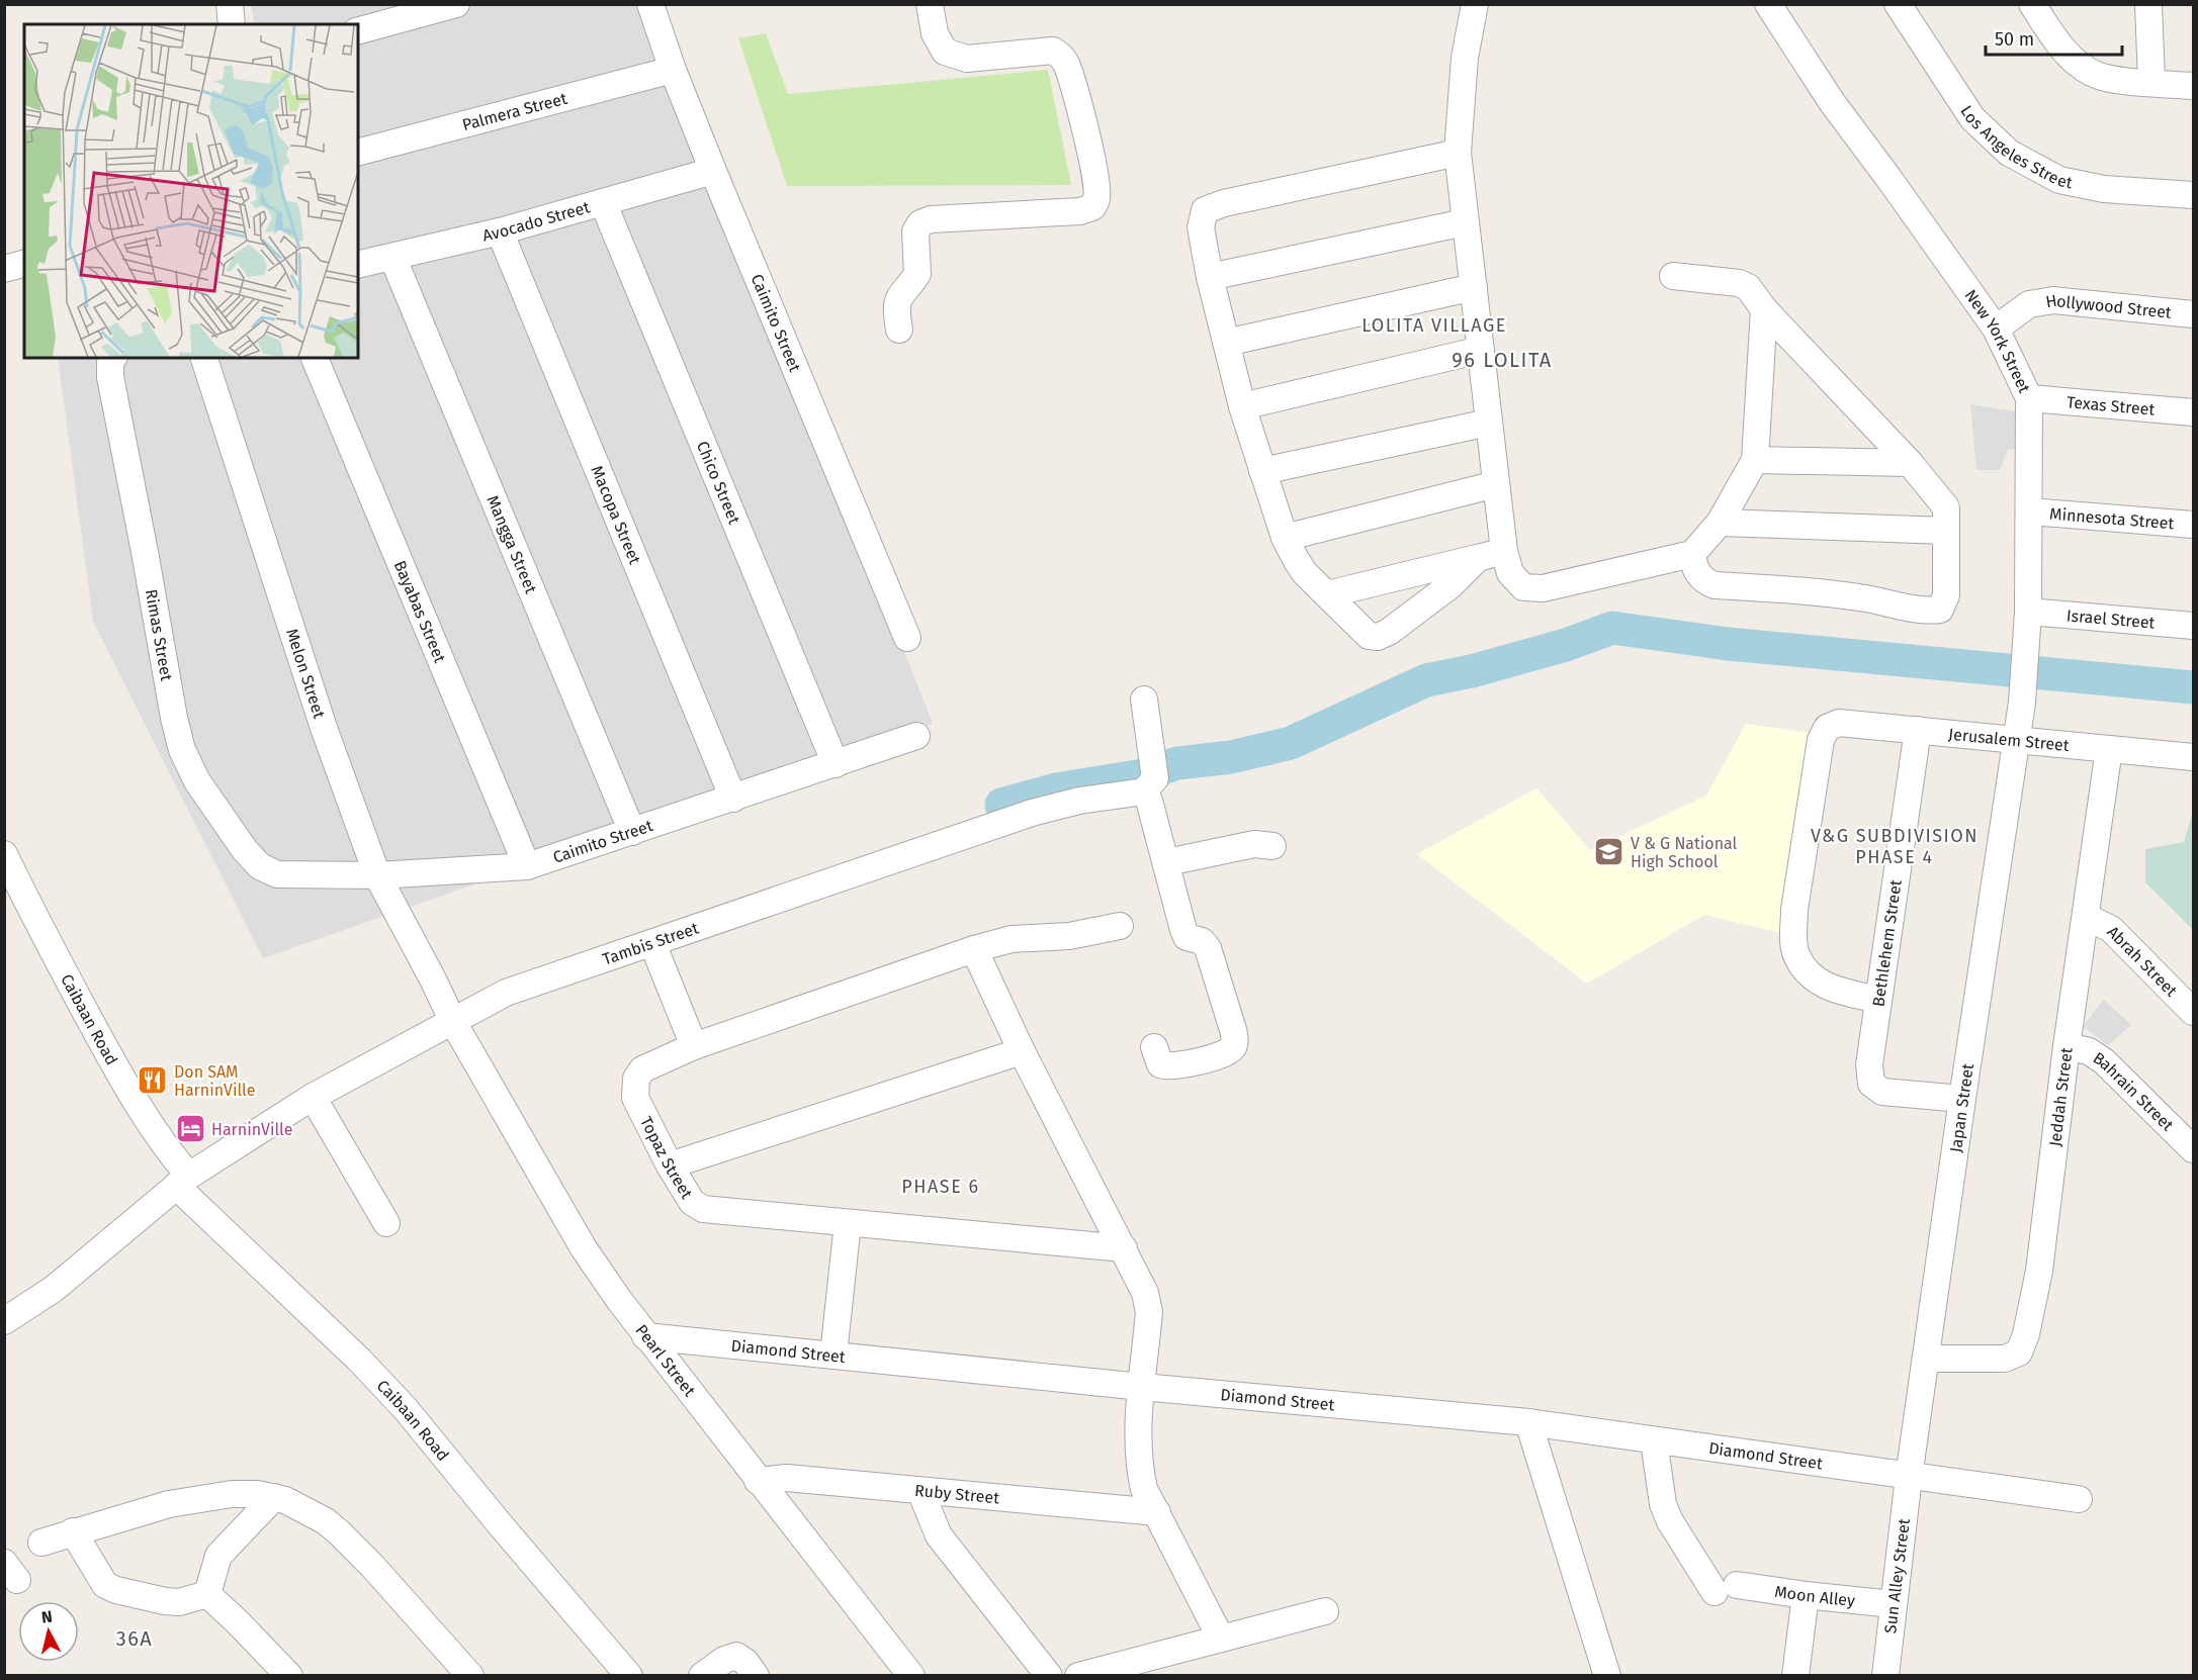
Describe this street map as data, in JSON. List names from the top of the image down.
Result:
{
  "streets": {
    "street": [
      "Palmera Street",
      "Los Angeles Street",
      "Avocado Street",
      "Hollywood Street",
      "Caimito Street",
      "New York Street",
      "Texas Street",
      "Chico Street",
      "Macopa Street",
      "Minnesota Street",
      "Mangga Street",
      "Bayabas Street",
      "Israel Street",
      "Rimas Street",
      "Melon Street",
      "Jerusalem Street",
      "Tambis Street",
      "Bethlehem Street",
      "Abrah Street",
      "Caibaan Road",
      "Bahrain Street",
      "Jeddah Street",
      "Japan Street",
      "Topaz Street",
      "Diamond Street",
      "Pearl Street",
      "Ruby Street",
      "Sun Alley Street",
      "Moon Alley"
    ]
  },
  "crossings": [
    ["Palmera Street", "Caimito Street"],
    ["Avocado Street", "Caimito Street"],
    ["Avocado Street", "Chico Street"],
    ["Avocado Street", "Macopa Street"],
    ["Avocado Street", "Mangga Street"],
    ["Hollywood Street", "New York Street"],
    ["Caimito Street", "Chico Street"],
    ["Caimito Street", "Macopa Street"],
    ["Caimito Street", "Mangga Street"],
    ["Caimito Street", "Bayabas Street"],
    ["Caimito Street", "Rimas Street"],
    ["Caimito Street", "Melon Street"],
    ["New York Street", "Texas Street"],
    ["New York Street", "Minnesota Street"],
    ["New York Street", "Israel Street"],
    ["New York Street", "Jerusalem Street"],
    ["New York Street", "Japan Street"],
    ["Melon Street", "Pearl Street"],
    ["Jerusalem Street", "Bethlehem Street"],
    ["Jerusalem Street", "Jeddah Street"],
    ["Jerusalem Street", "Japan Street"],
    ["Tambis Street", "Caibaan Road"],
    ["Tambis Street", "Pearl Street"],
    ["Bethlehem Street", "Japan Street"],
    ["Abrah Street", "Jeddah Street"],
    ["Bahrain Street", "Jeddah Street"],
    ["Jeddah Street", "Japan Street"],
    ["Japan Street", "Diamond Street"],
    ["Japan Street", "Sun Alley Street"],
    ["Diamond Street", "Pearl Street"],
    ["Diamond Street", "Sun Alley Street"],
    ["Diamond Street", "Moon Alley"],
    ["Pearl Street", "Ruby Street"],
    ["Sun Alley Street", "Moon Alley"]
  ],
  "districts": [
    "LOLITA VILLAGE",
    "96 LOLITA",
    "V&G SUBDIVISION PHASE 4",
    "PHASE 6",
    "36A"
  ],
  "places": {
    "school or university": ["V & G National High School"],
    "restaurant": ["Don SAM HarninVille"],
    "hotel": ["HarninVille"]
  },
  "scale_bar": "50 m",
  "north": "top"
}
